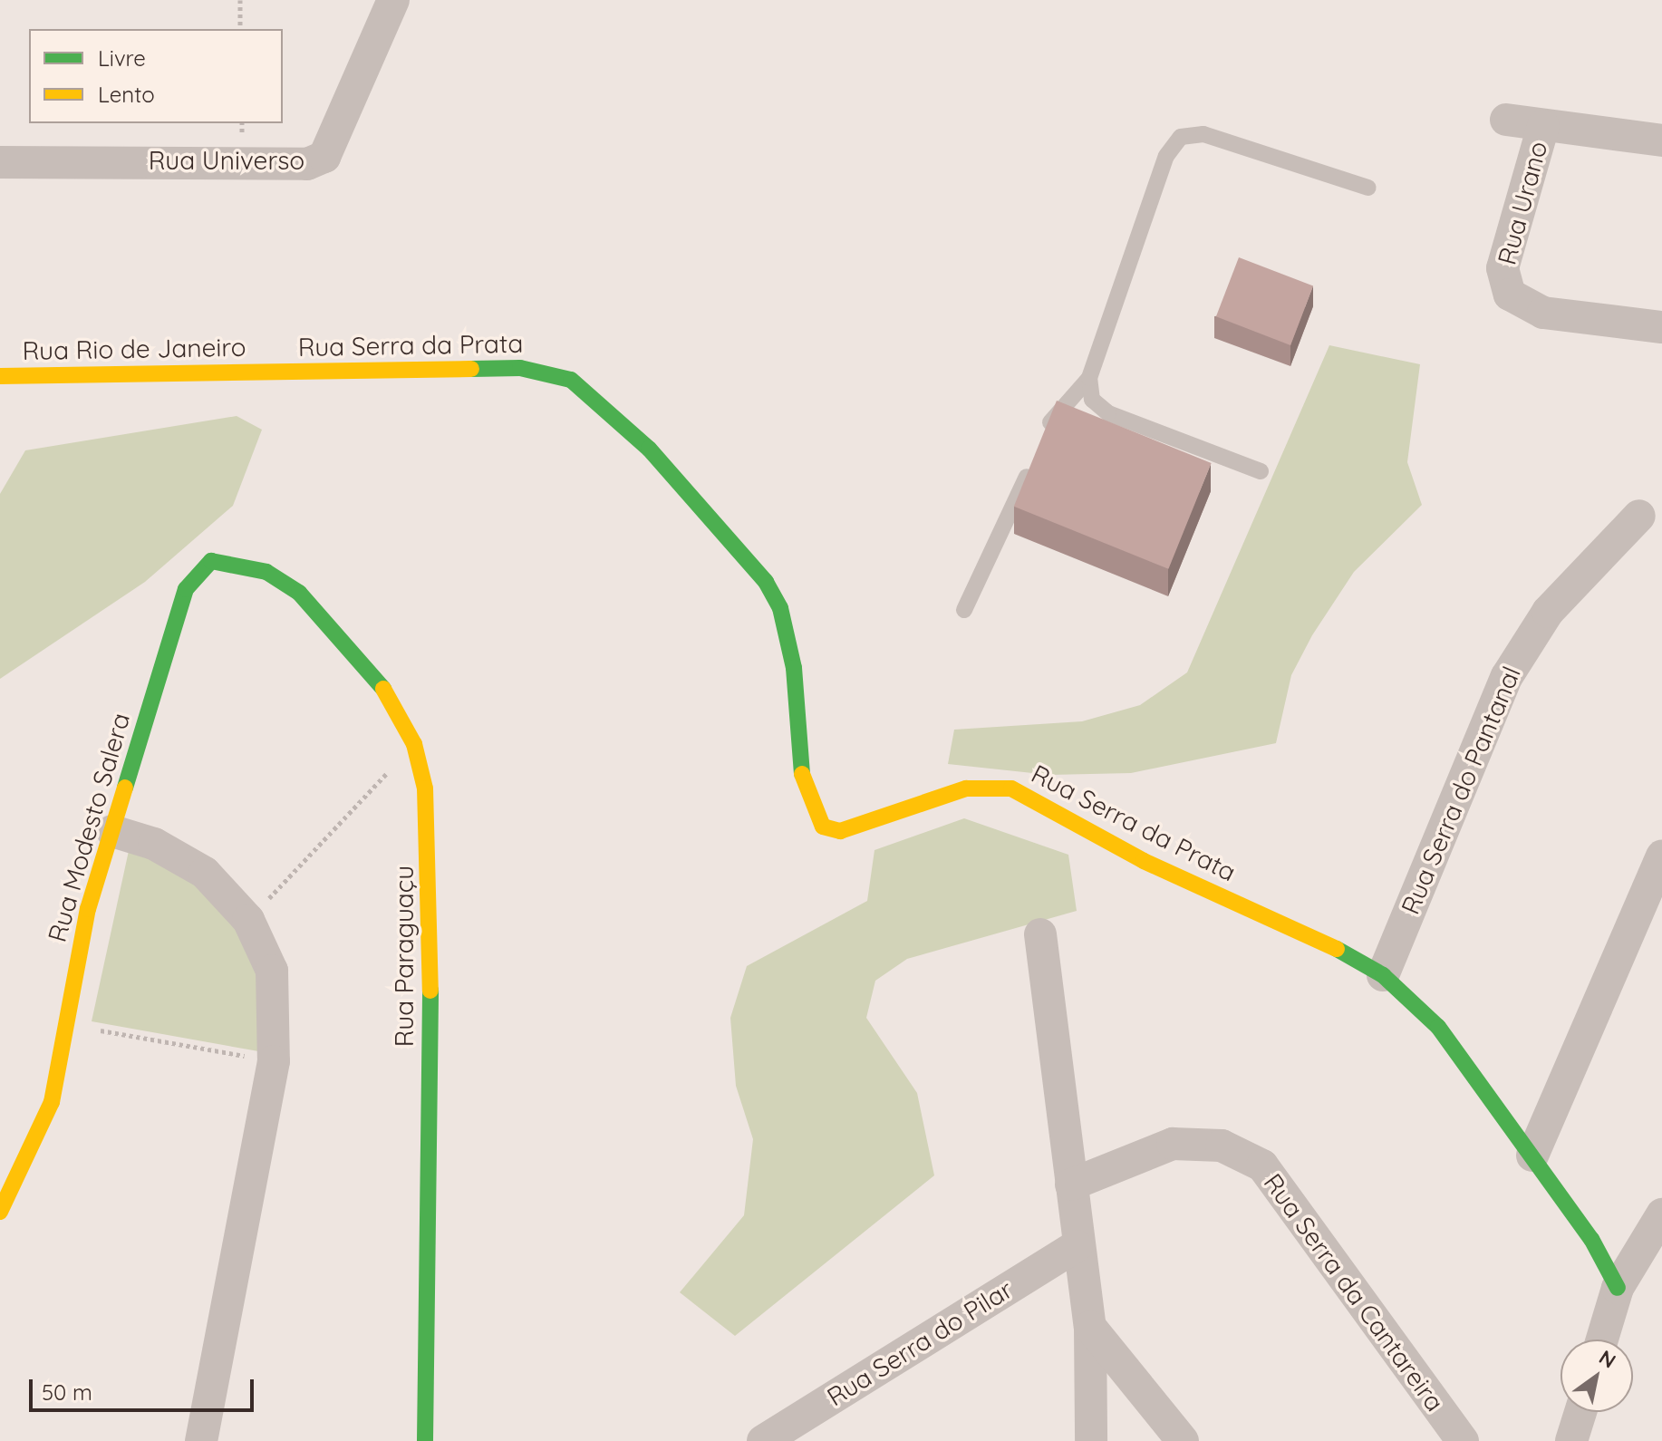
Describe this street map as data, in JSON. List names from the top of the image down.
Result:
{
  "streets": {
    "street": [
      "Rua Universo",
      "Rua Urano",
      "Rua Serra da Prata",
      "Rua Rio de Janeiro",
      "Rua Serra do Pantanal",
      "Rua Modesto Salera",
      "Rua Paraguaçu",
      "Rua Serra da Cantareira",
      "Rua Serra do Pilar"
    ]
  },
  "crossings": [
    ["Rua Serra da Prata", "Rua Rio de Janeiro"],
    ["Rua Serra da Prata", "Rua Serra do Pantanal"],
    ["Rua Modesto Salera", "Rua Paraguaçu"]
  ],
  "legend": ["Livre", "Lento"],
  "scale_bar": "50 m",
  "north": "top right"
}
